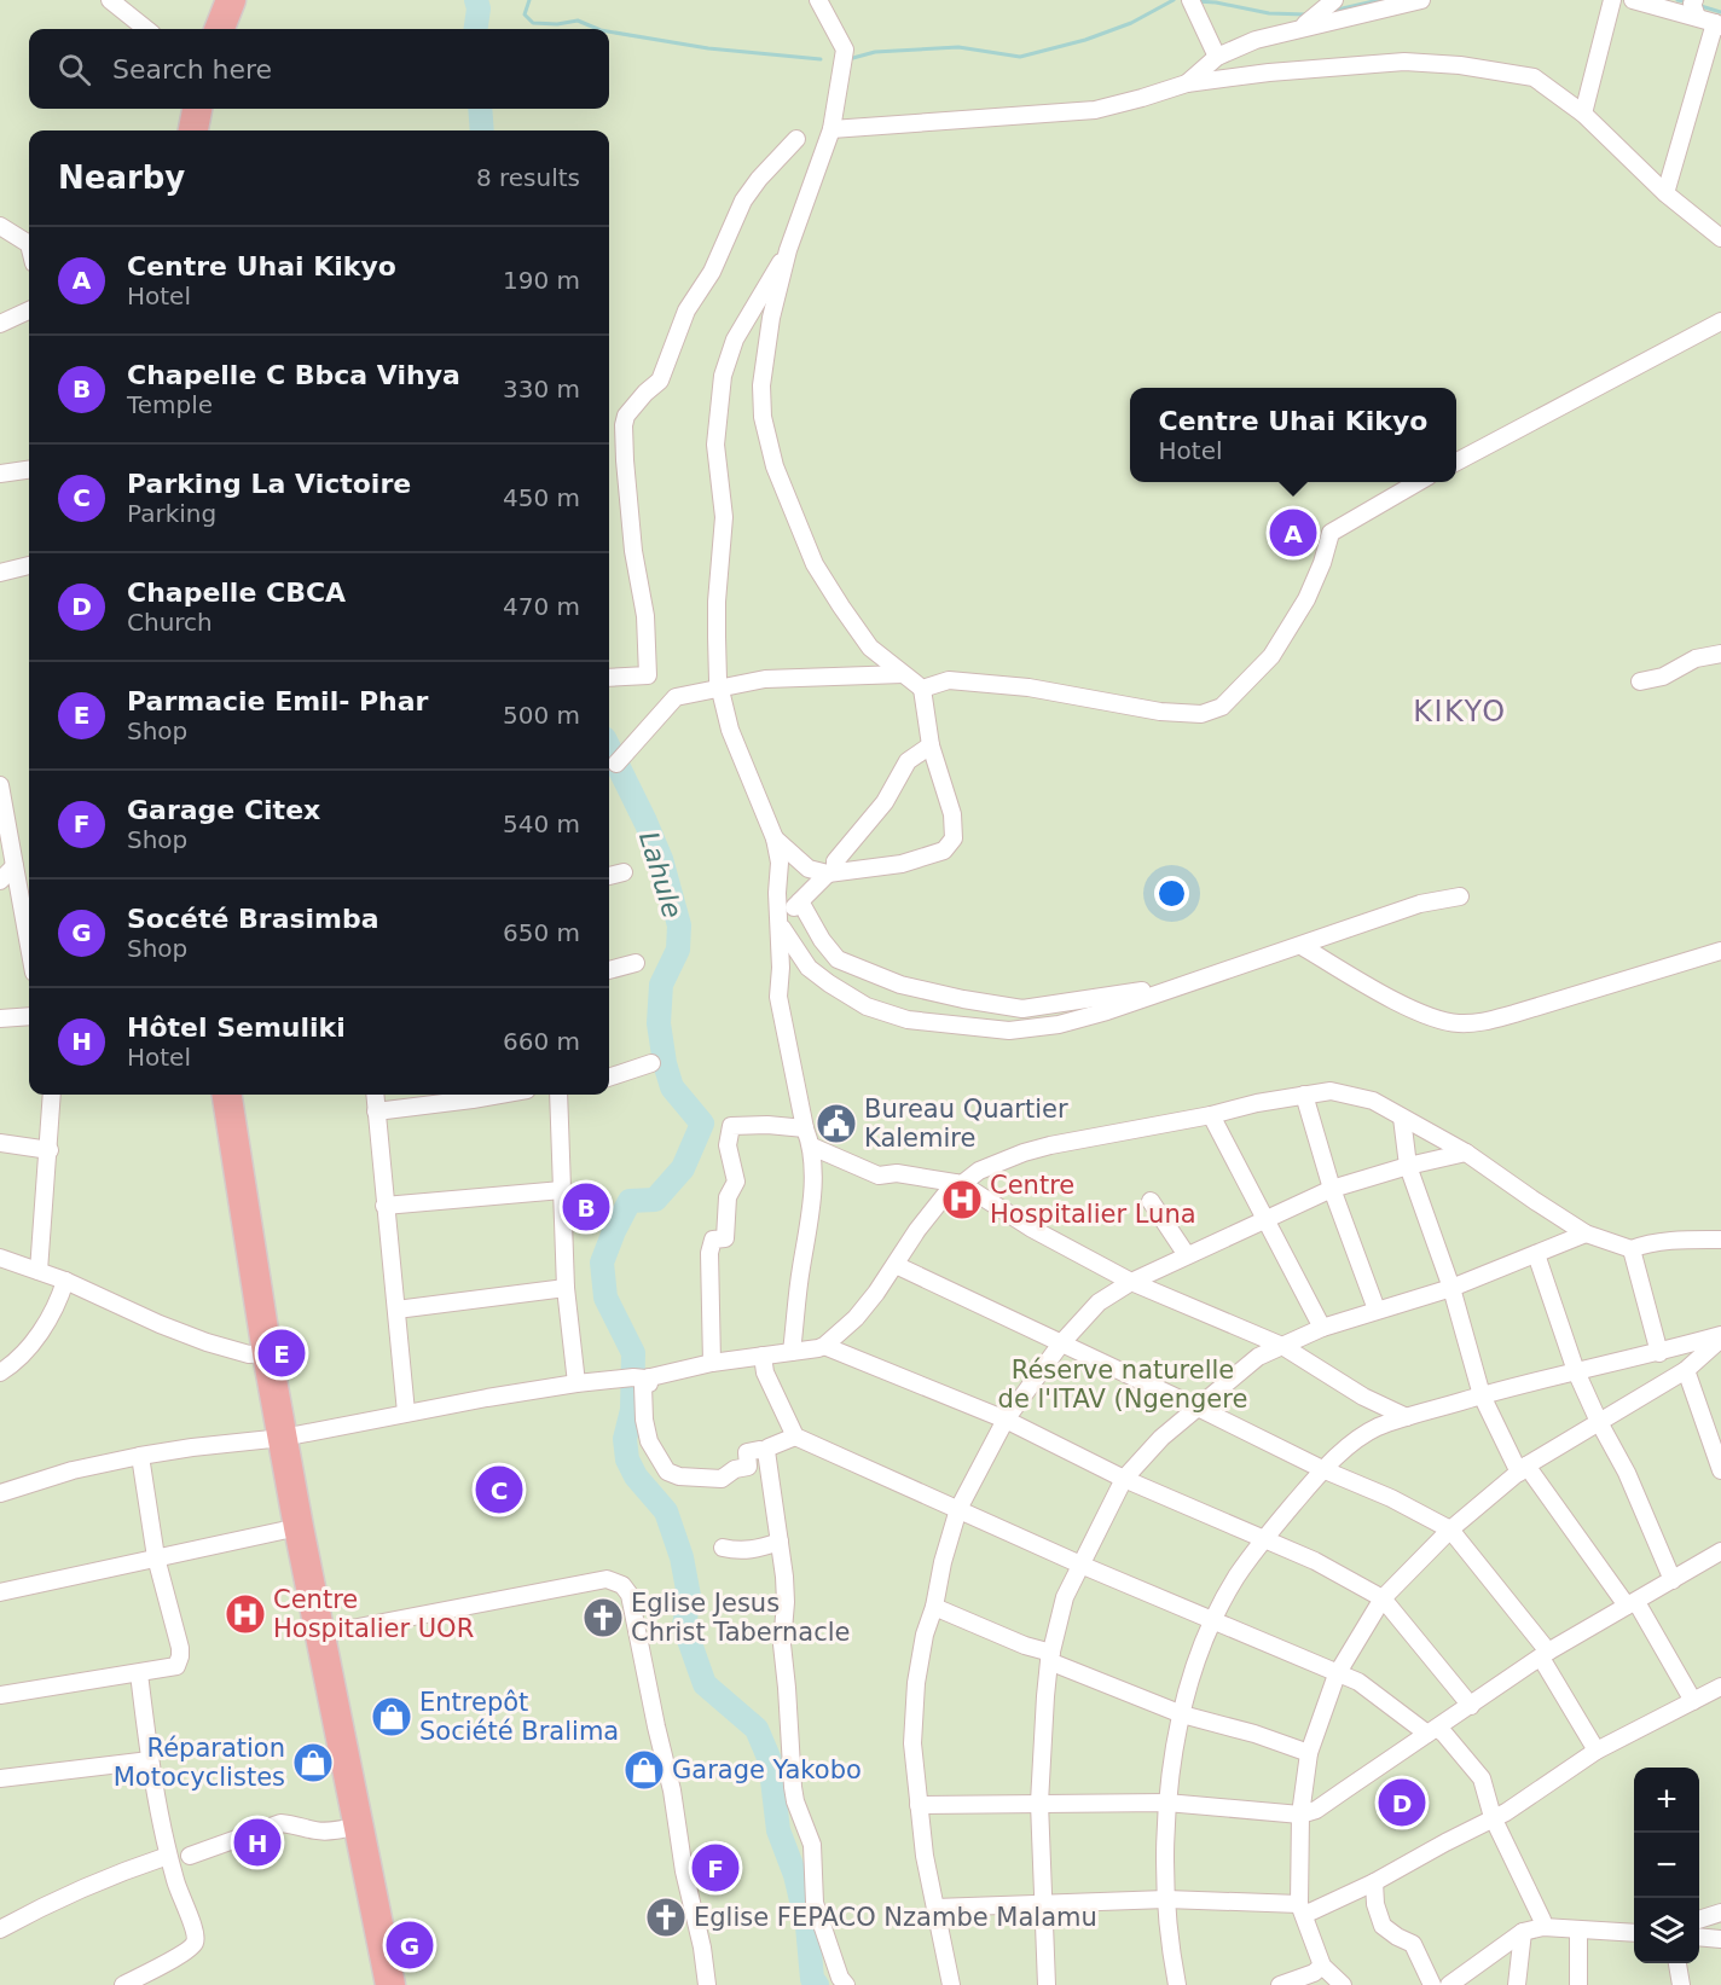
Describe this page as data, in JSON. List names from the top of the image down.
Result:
{
  "districts": ["KIKYO"],
  "water": ["Lahule"],
  "parks": ["Réserve naturelle de l'ITAV (Ngengere"],
  "places": {
    "public building": ["Bureau Quartier Kalemire"],
    "hospital": ["Centre Hospitalier Luna", "Centre Hospitalier UOR"],
    "church": ["Eglise Jesus Christ Tabernacle", "Eglise FEPACO Nzambe Malamu"],
    "shop": ["Entrepôt Société Bralima", "Réparation Motocyclistes", "Garage Yakobo"]
  },
  "page": {
    "search": "Search here",
    "heading": ["Nearby", "8 results"],
    "list": [
      {
        "mark": "A",
        "name": "Centre Uhai Kikyo",
        "note": "Hotel",
        "value": "190 m"
      },
      {
        "mark": "B",
        "name": "Chapelle C Bbca Vihya",
        "note": "Temple",
        "value": "330 m"
      },
      {
        "mark": "C",
        "name": "Parking La Victoire",
        "note": "Parking",
        "value": "450 m"
      },
      {
        "mark": "D",
        "name": "Chapelle CBCA",
        "note": "Church",
        "value": "470 m"
      },
      {
        "mark": "E",
        "name": "Parmacie Emil- Phar",
        "note": "Shop",
        "value": "500 m"
      },
      {
        "mark": "F",
        "name": "Garage Citex",
        "note": "Shop",
        "value": "540 m"
      },
      {
        "mark": "G",
        "name": "Socété Brasimba",
        "note": "Shop",
        "value": "650 m"
      },
      {
        "mark": "H",
        "name": "Hôtel Semuliki",
        "note": "Hotel",
        "value": "660 m"
      }
    ],
    "popup": ["Centre Uhai Kikyo", "Hotel"],
    "pins": [
      "A",
      "B",
      "E",
      "C",
      "D",
      "H",
      "F",
      "G"
    ],
    "map_buttons": ["+", "−"]
  }
}
